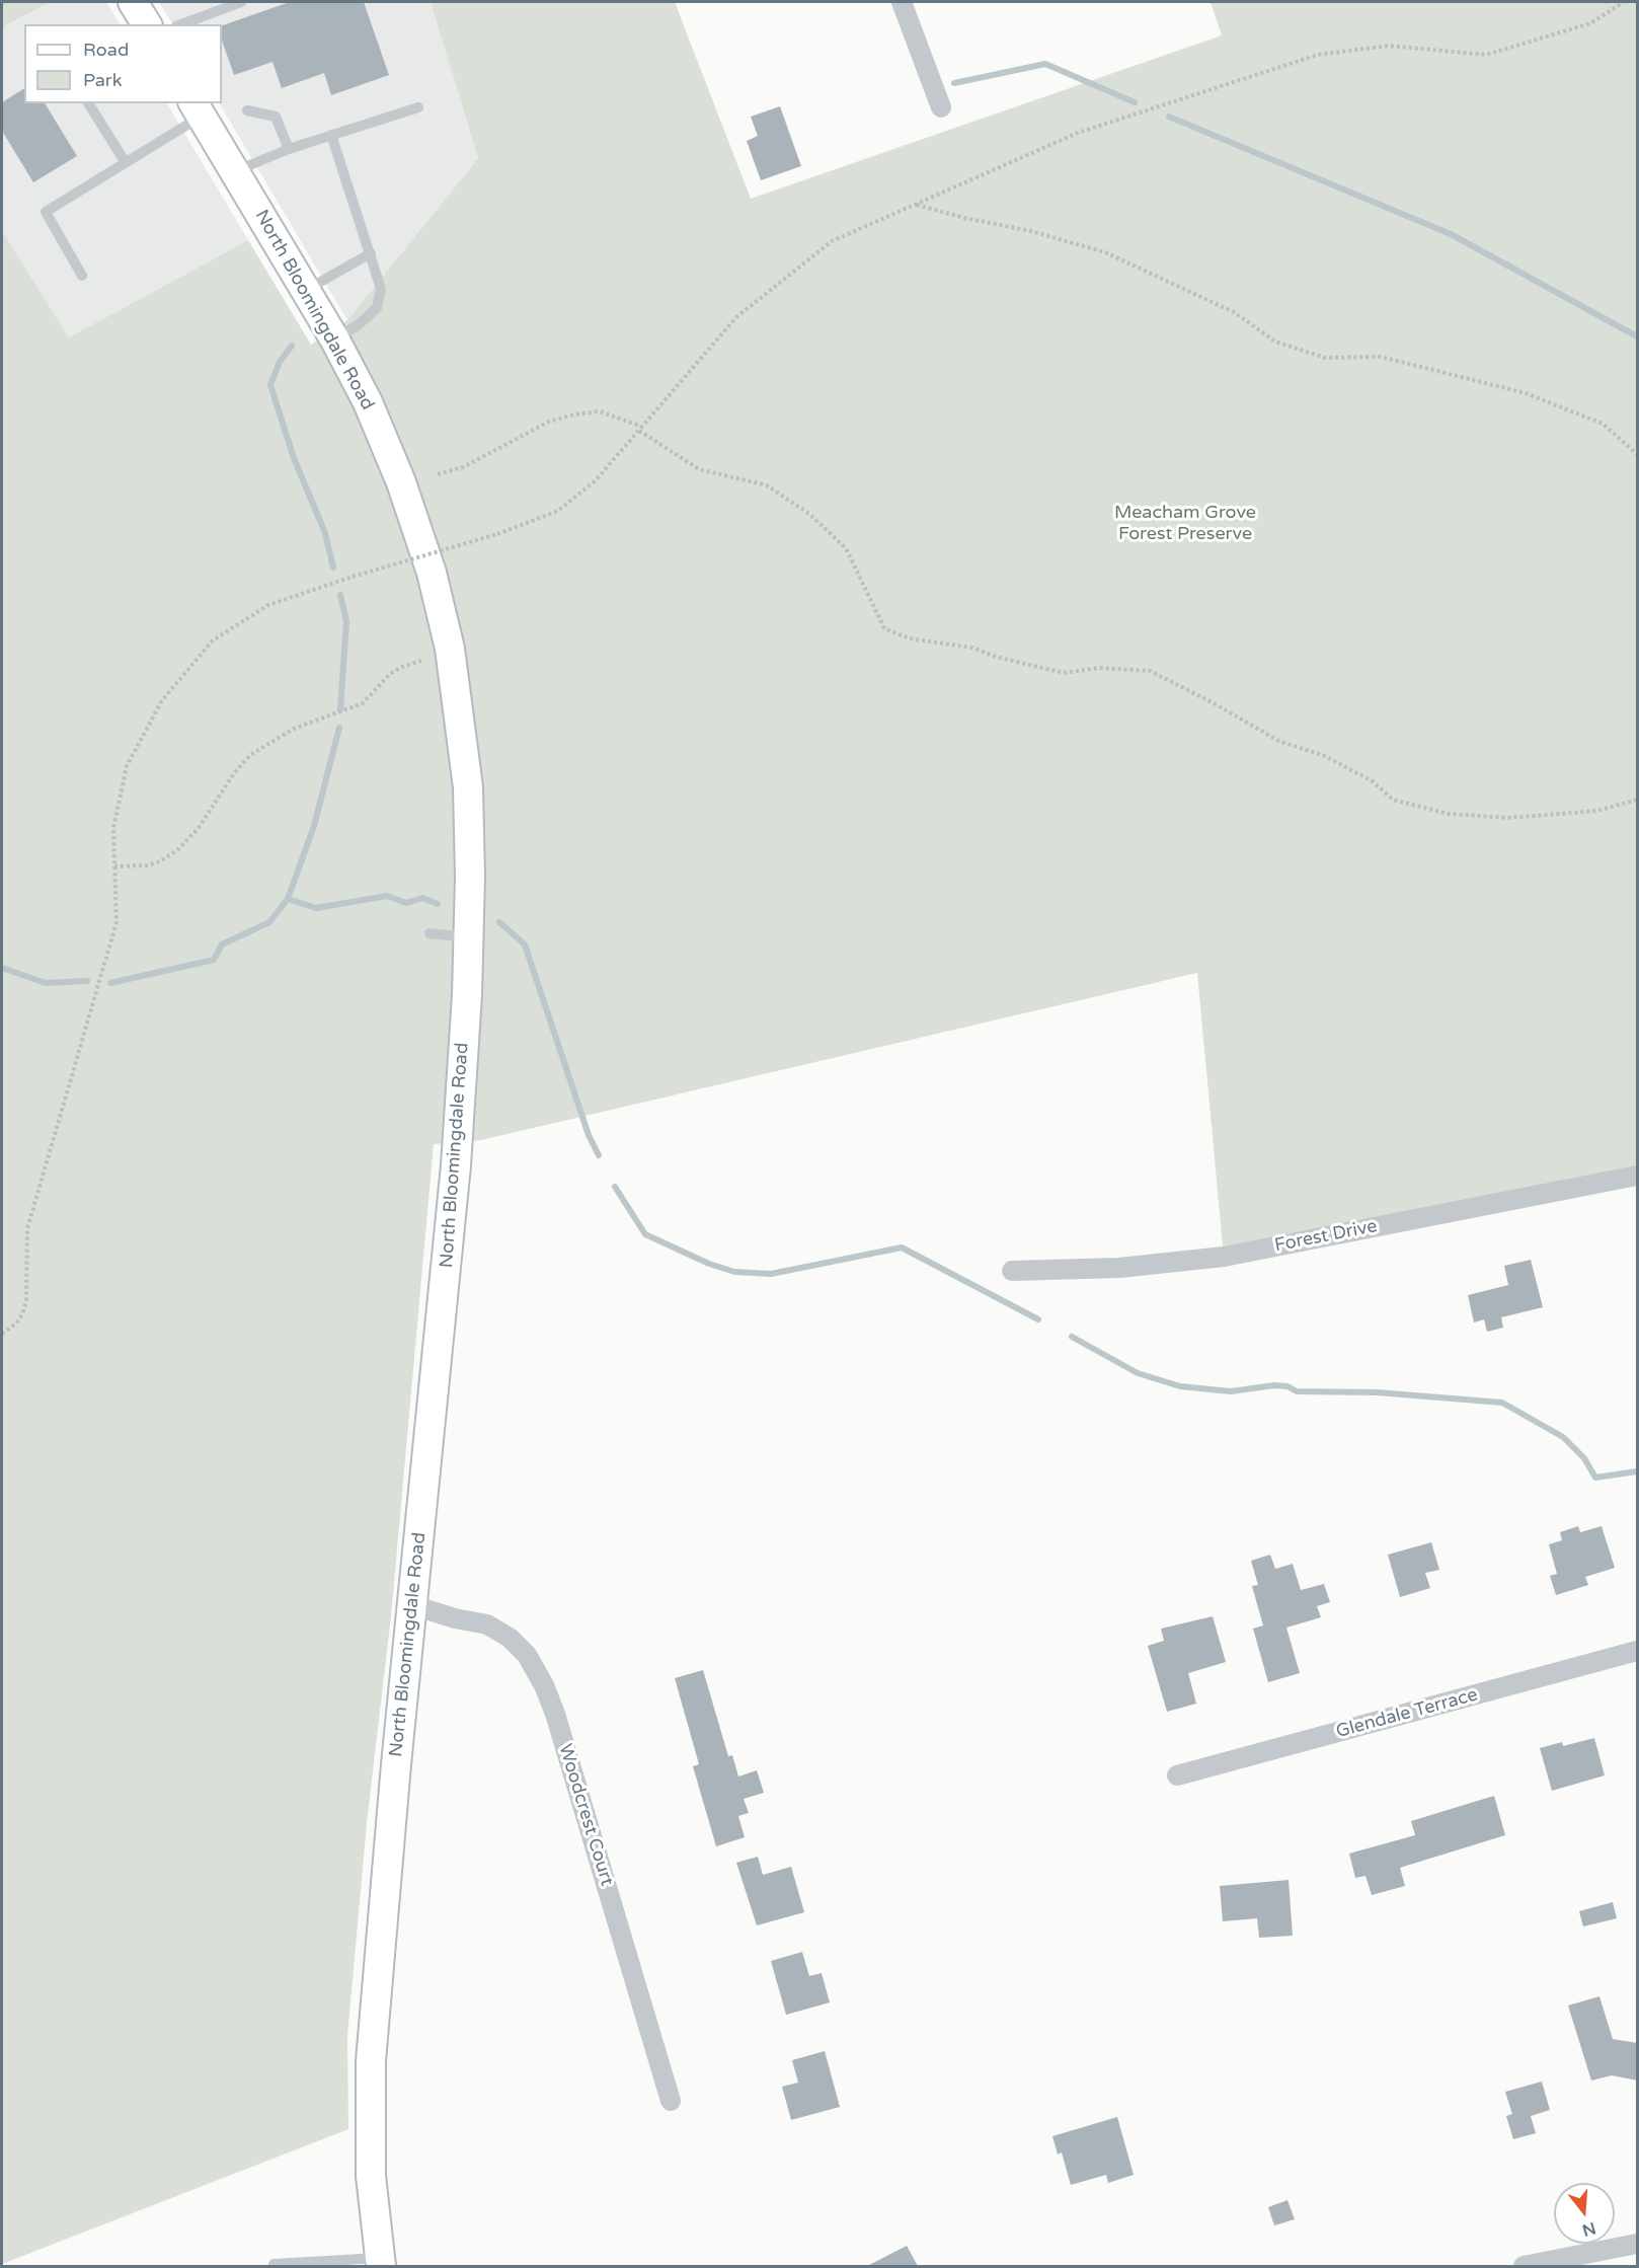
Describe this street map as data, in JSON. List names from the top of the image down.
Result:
{
  "streets": {
    "main road": ["North Bloomingdale Road"],
    "street": ["Forest Drive", "Glendale Terrace", "Woodcrest Court"]
  },
  "crossings": [
    ["North Bloomingdale Road", "Woodcrest Court"]
  ],
  "parks": ["Meacham Grove Forest Preserve"],
  "legend": ["Road", "Park"],
  "north": "bottom"
}
